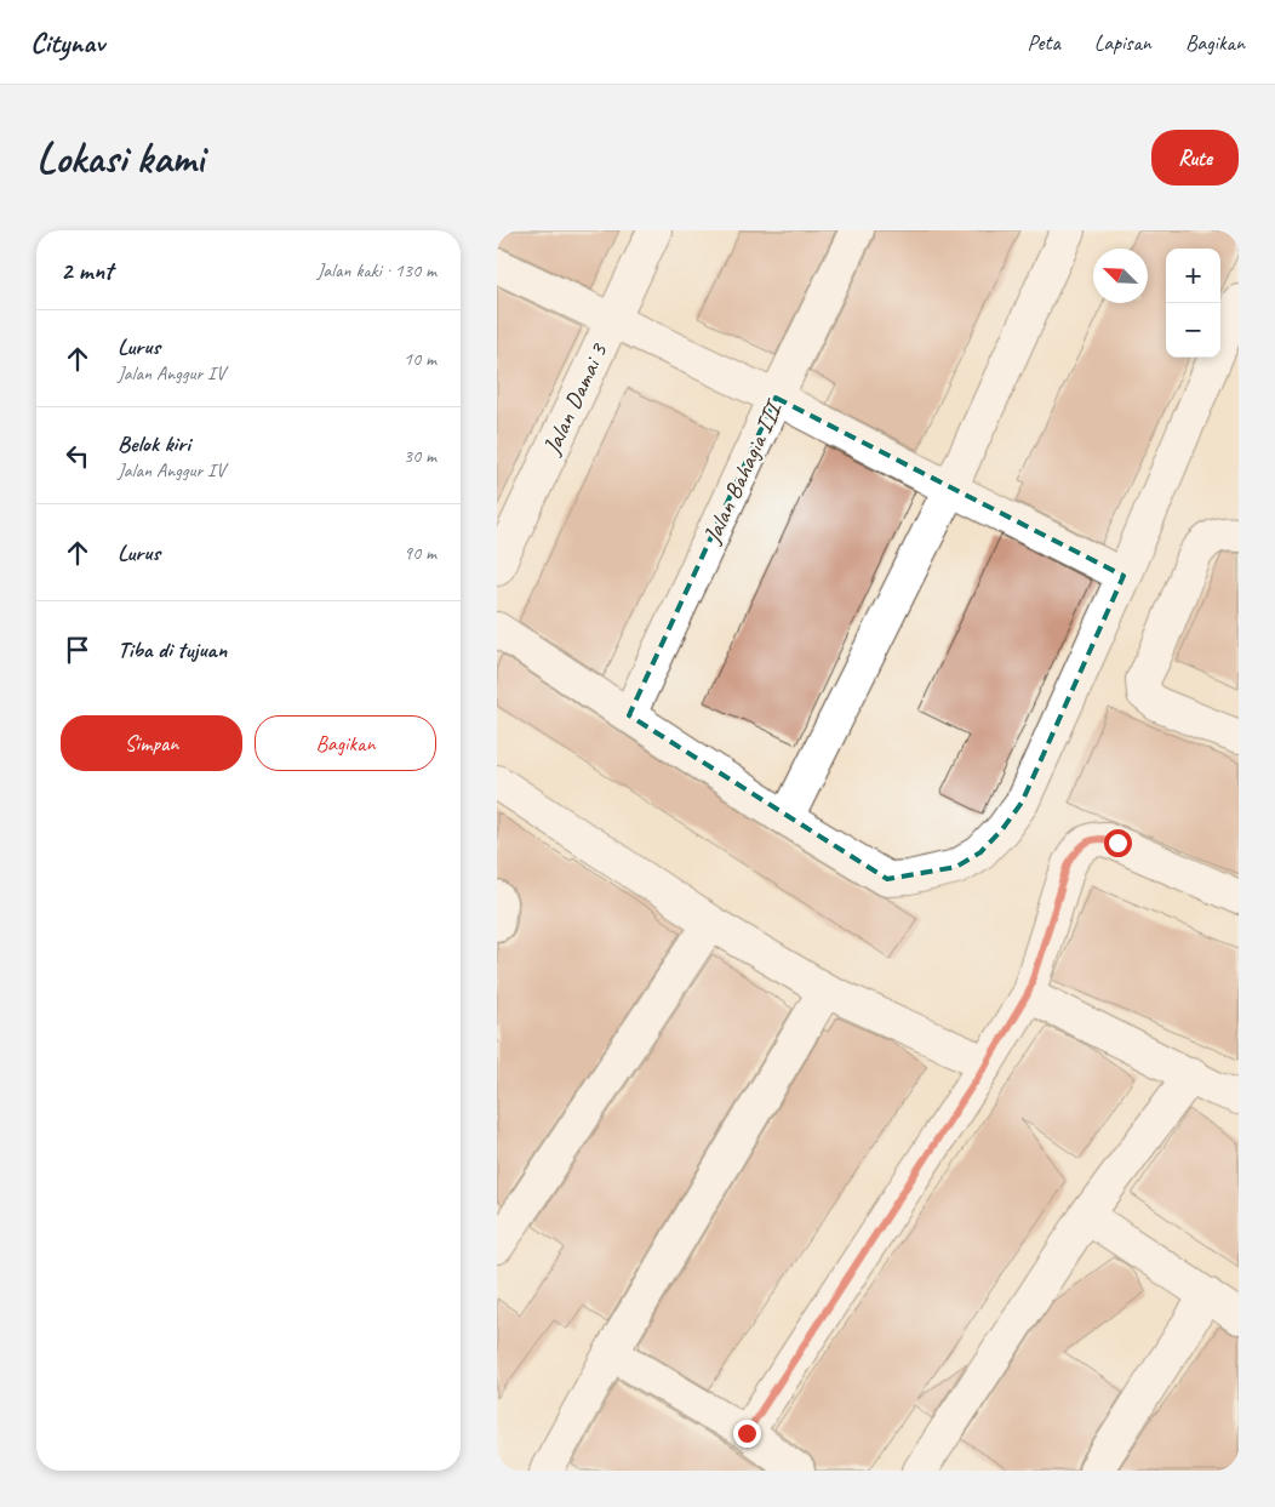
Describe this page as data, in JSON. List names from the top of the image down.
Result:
{
  "streets": {
    "street": ["Jalan Damai 3", "Jalan Bahagia III"]
  },
  "north": "top left",
  "page": {
    "header": "Citynav",
    "nav": ["Peta", "Lapisan", "Bagikan"],
    "buttons": [
      "Rute",
      ["Simpan", "Bagikan"]
    ],
    "title": "Lokasi kami",
    "heading": ["2 mnt", "Jalan kaki · 130 m"],
    "map_buttons": ["+", "−"],
    "list": [
      ["Lurus", "Jalan Anggur IV", "10 m"],
      ["Belok kiri", "Jalan Anggur IV", "30 m"],
      ["Lurus", "90 m"],
      "Tiba di tujuan"
    ]
  }
}
